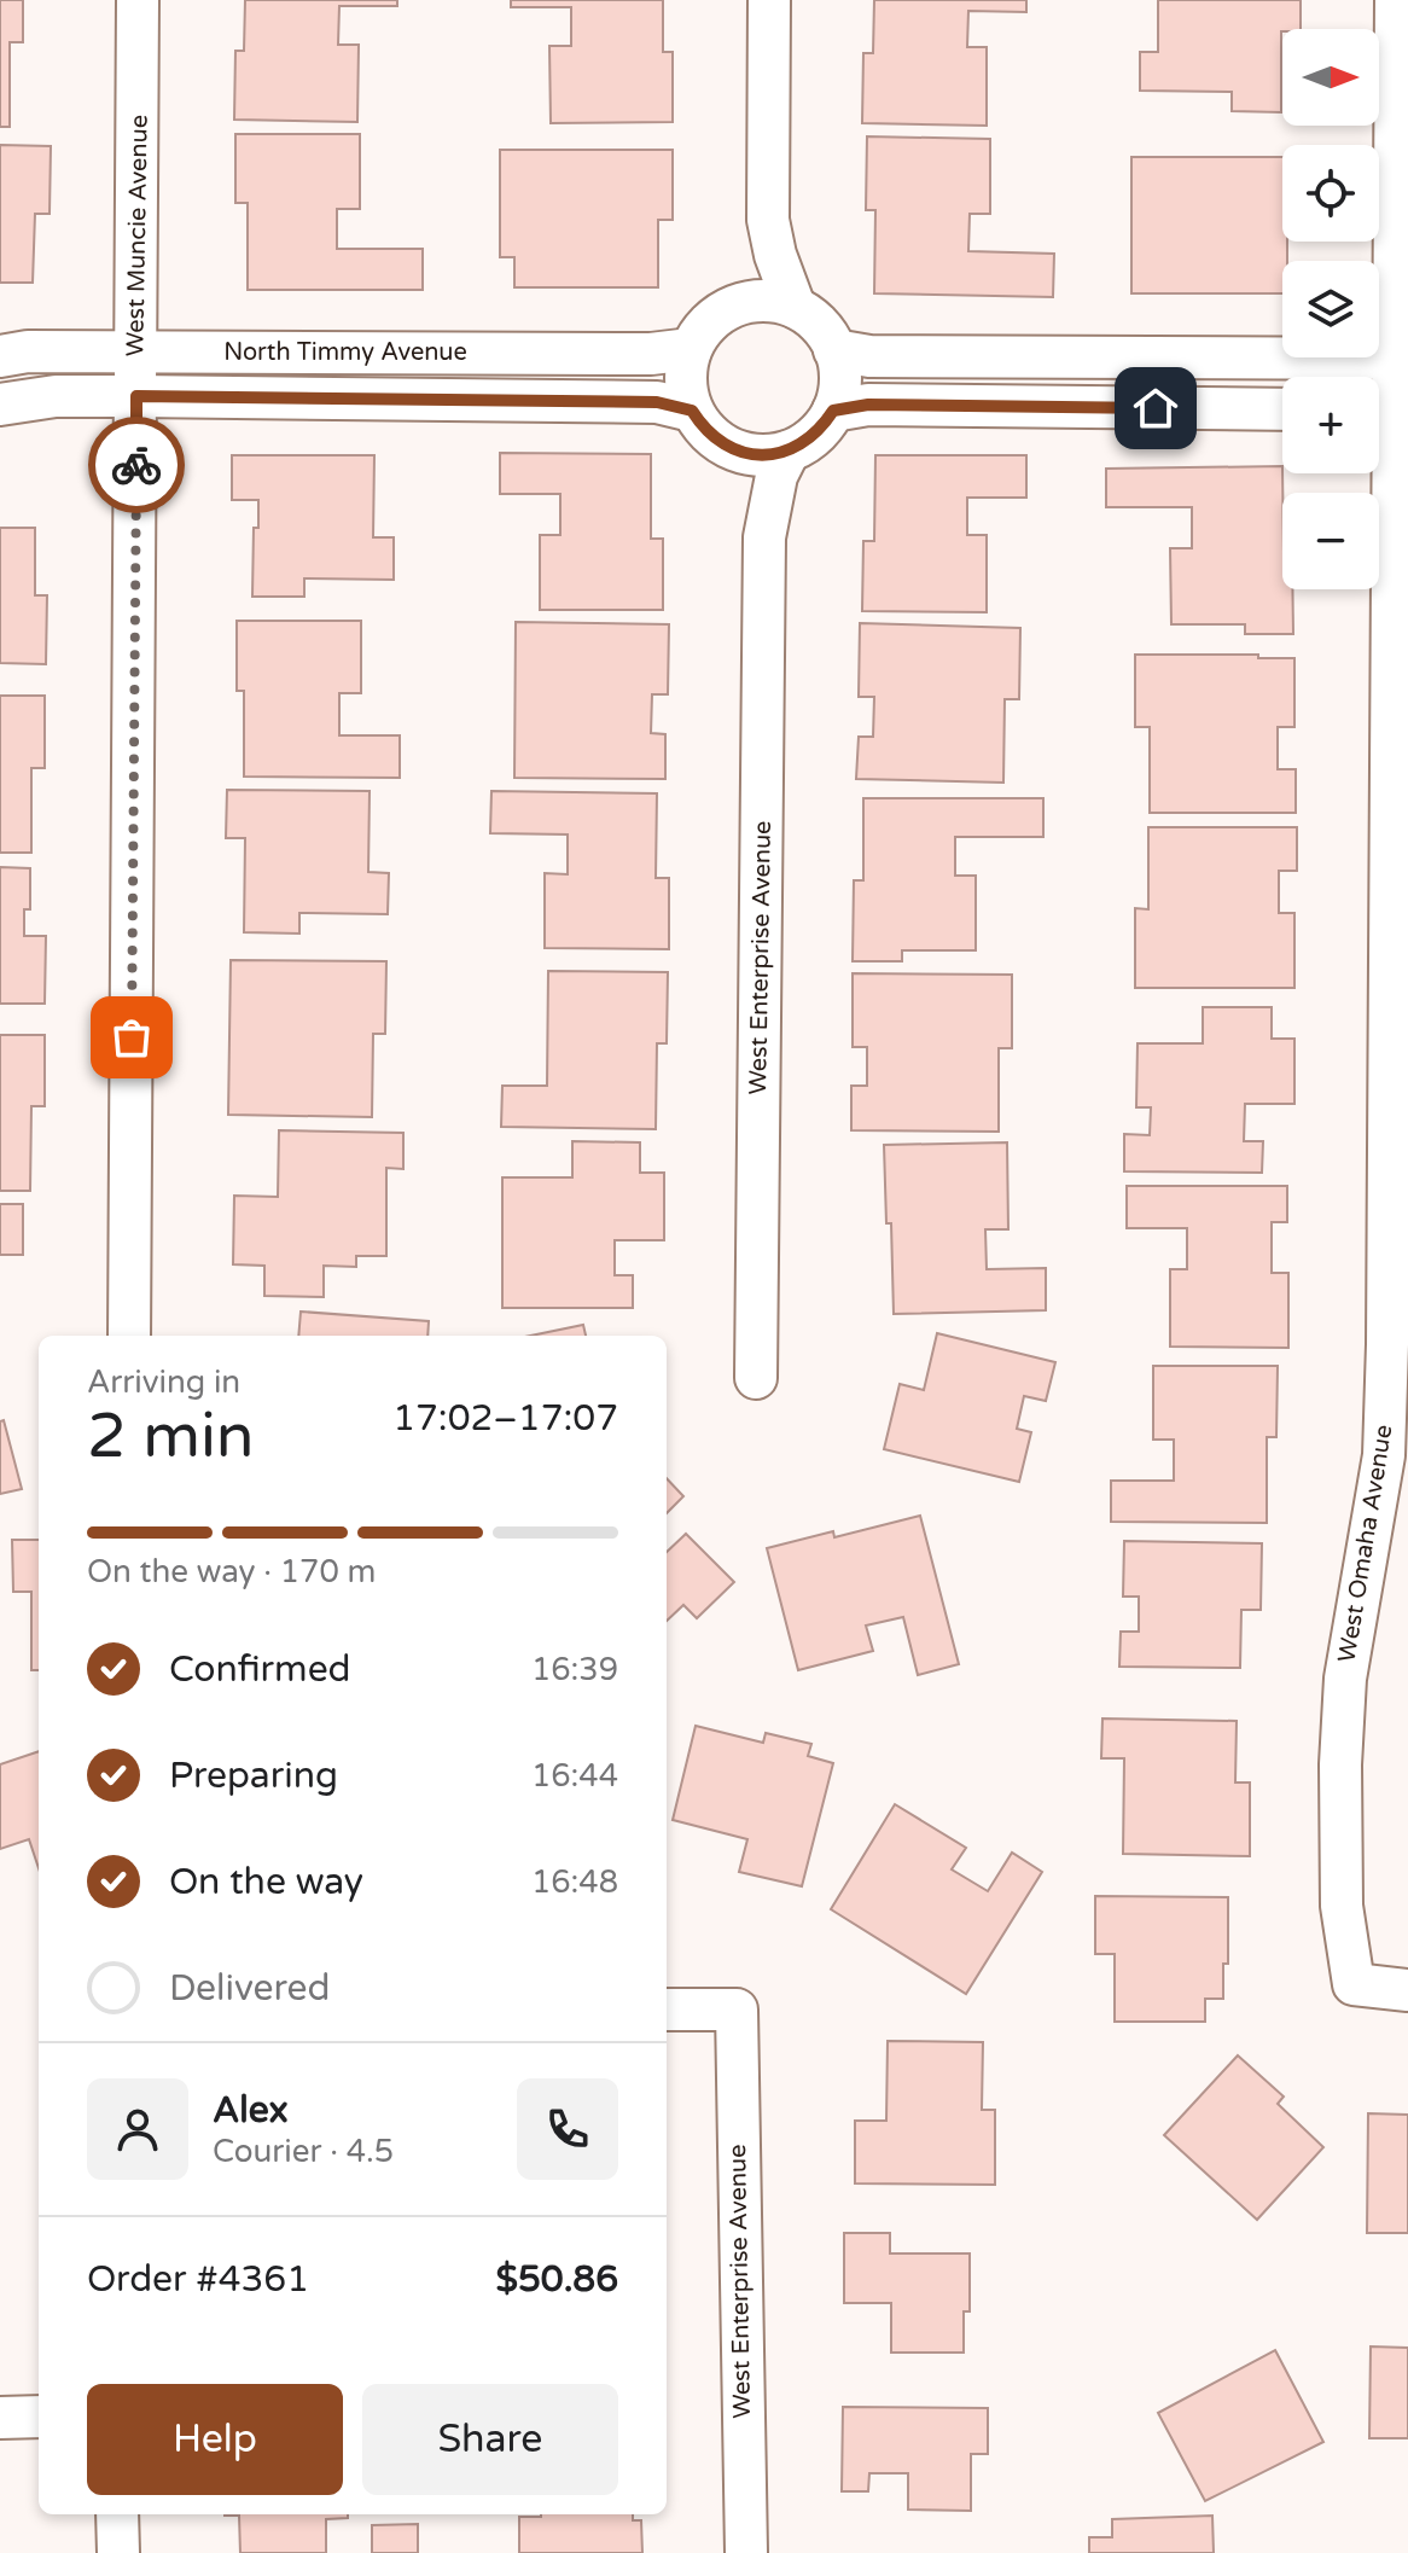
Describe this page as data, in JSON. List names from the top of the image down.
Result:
{
  "streets": {
    "street": [
      "West Muncie Avenue",
      "North Timmy Avenue",
      "West Enterprise Avenue",
      "West Omaha Avenue"
    ]
  },
  "crossings": [
    ["West Muncie Avenue", "North Timmy Avenue"],
    ["North Timmy Avenue", "West Enterprise Avenue"]
  ],
  "north": "right",
  "page": {
    "map_buttons": ["+", "−"],
    "heading": ["2 min", "Arriving in", "17:02–17:07"],
    "panel": [
      "Alex",
      "Courier · 4.5",
      "Order #4361",
      "$50.86"
    ],
    "bar": "On the way · 170 m",
    "list": [
      ["Confirmed", "16:39"],
      ["Preparing", "16:44"],
      ["On the way", "16:48"],
      "Delivered"
    ],
    "buttons": ["Help", "Share"]
  }
}
